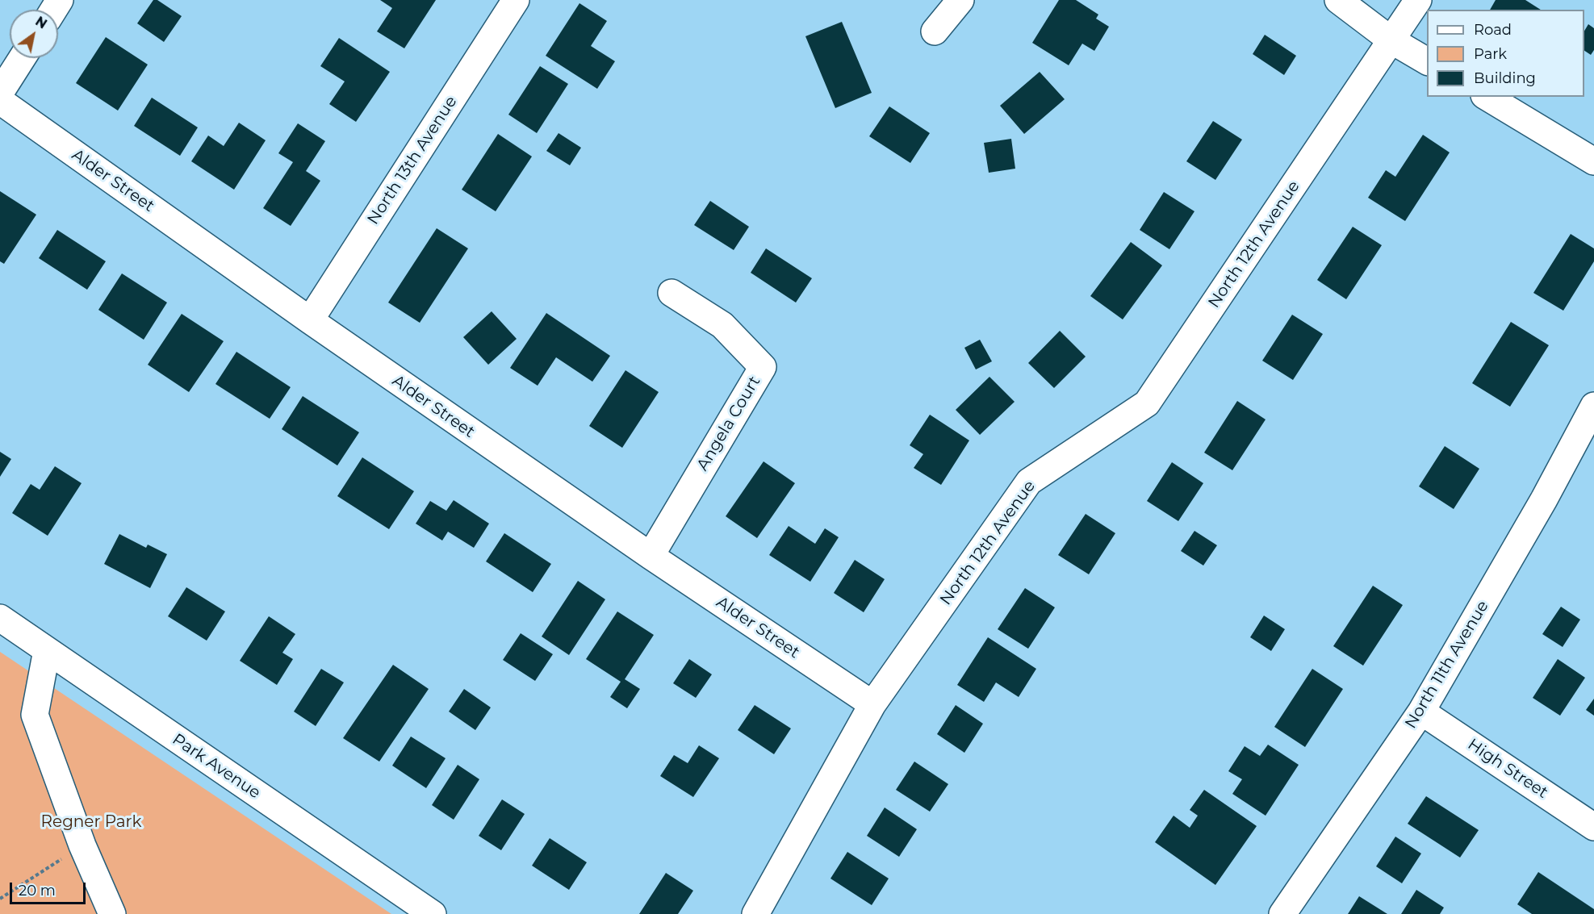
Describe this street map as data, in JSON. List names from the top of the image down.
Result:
{
  "streets": {
    "street": [
      "North 13th Avenue",
      "Alder Street",
      "North 12th Avenue",
      "Angela Court",
      "North 11th Avenue",
      "Park Avenue",
      "High Street"
    ]
  },
  "crossings": [
    ["North 13th Avenue", "Alder Street"],
    ["Alder Street", "North 12th Avenue"],
    ["Alder Street", "Angela Court"],
    ["North 11th Avenue", "High Street"]
  ],
  "parks": ["Regner Park"],
  "legend": ["Road", "Park", "Building"],
  "scale_bar": "20 m",
  "north": "top right"
}
